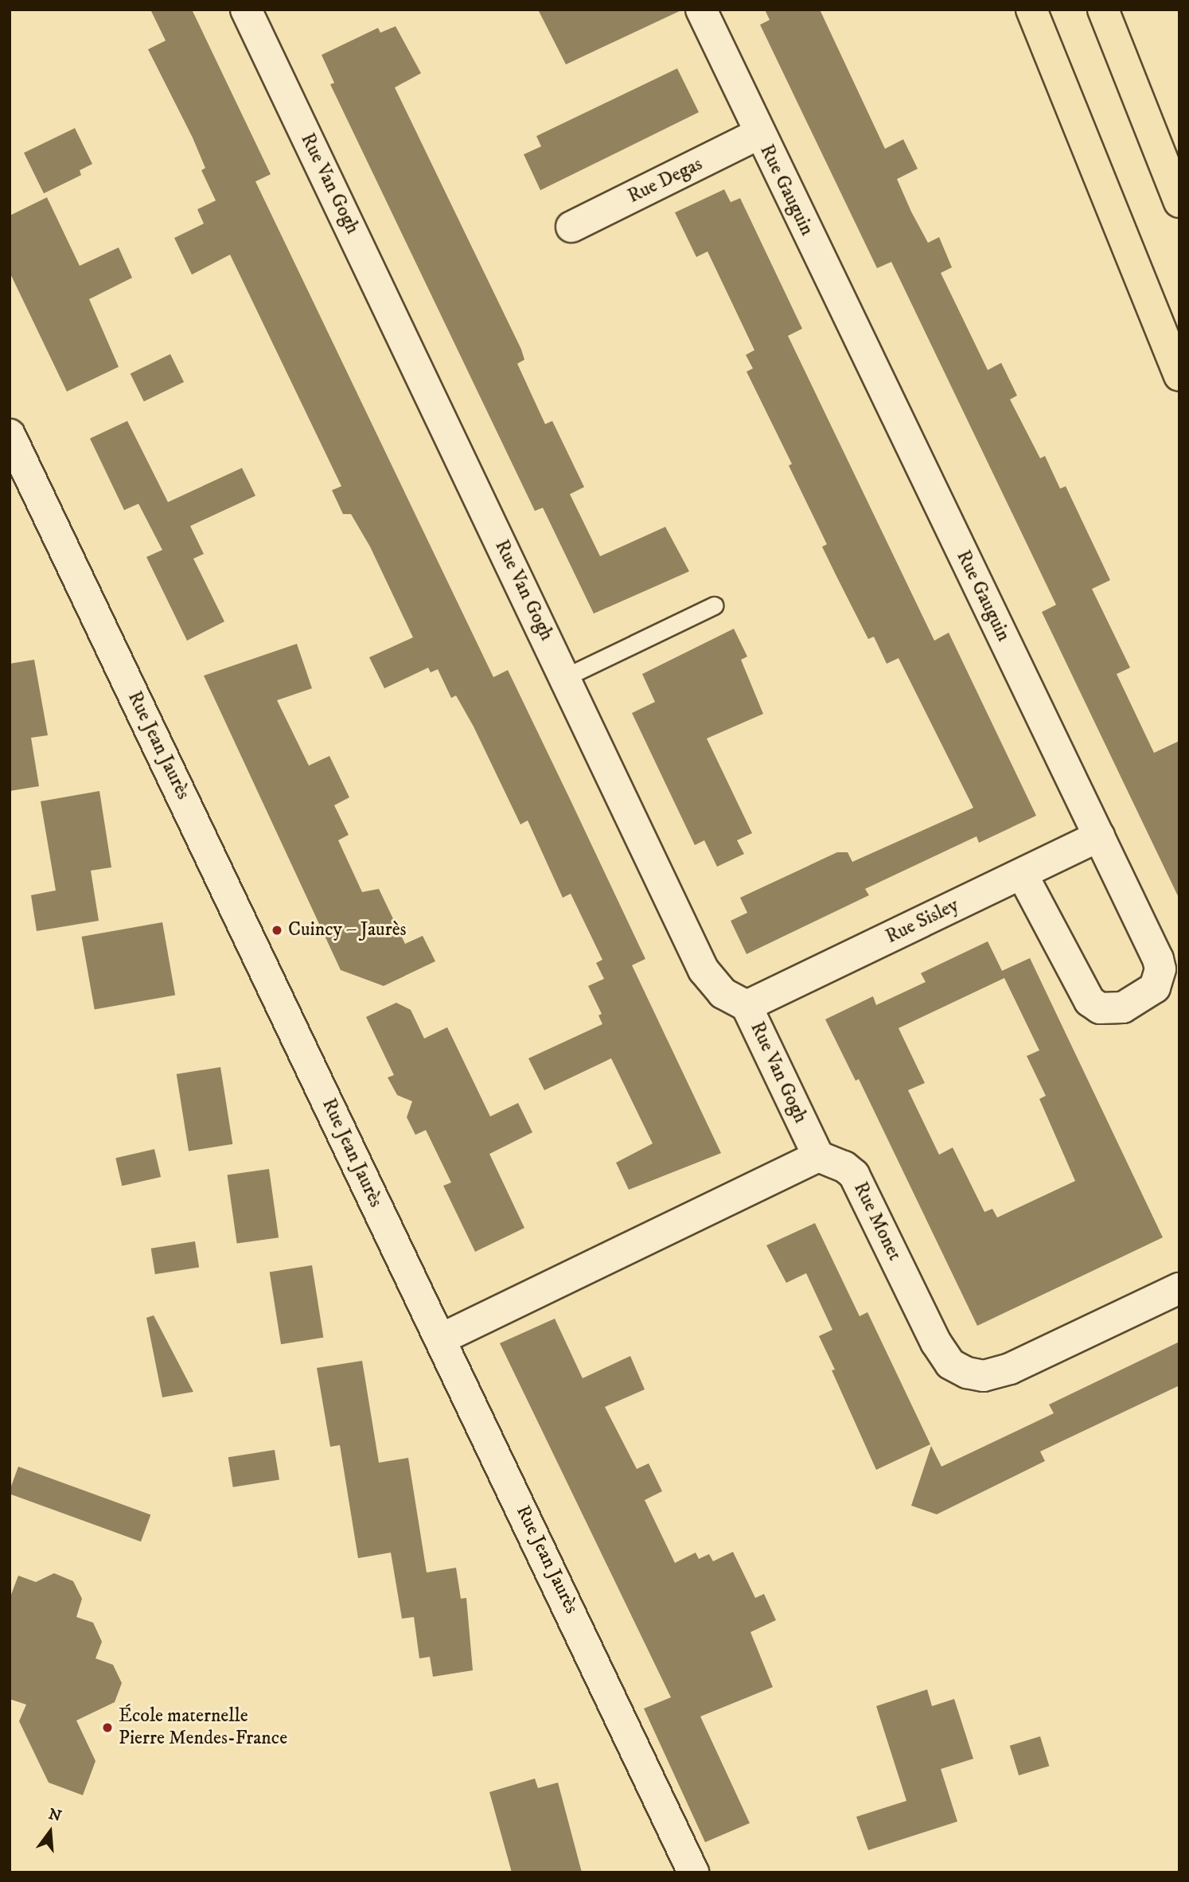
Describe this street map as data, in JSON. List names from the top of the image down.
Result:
{
  "streets": {
    "street": [
      "Rue Degas",
      "Rue Van Gogh",
      "Rue Gauguin",
      "Rue Jean Jaurès",
      "Rue Sisley",
      "Rue Monet"
    ]
  },
  "crossings": [
    ["Rue Degas", "Rue Gauguin"],
    ["Rue Van Gogh", "Rue Sisley"],
    ["Rue Van Gogh", "Rue Monet"],
    ["Rue Gauguin", "Rue Sisley"]
  ],
  "places": ["Cuincy – Jaurès", "École maternelle Pierre Mendes-France"],
  "north": "top"
}
